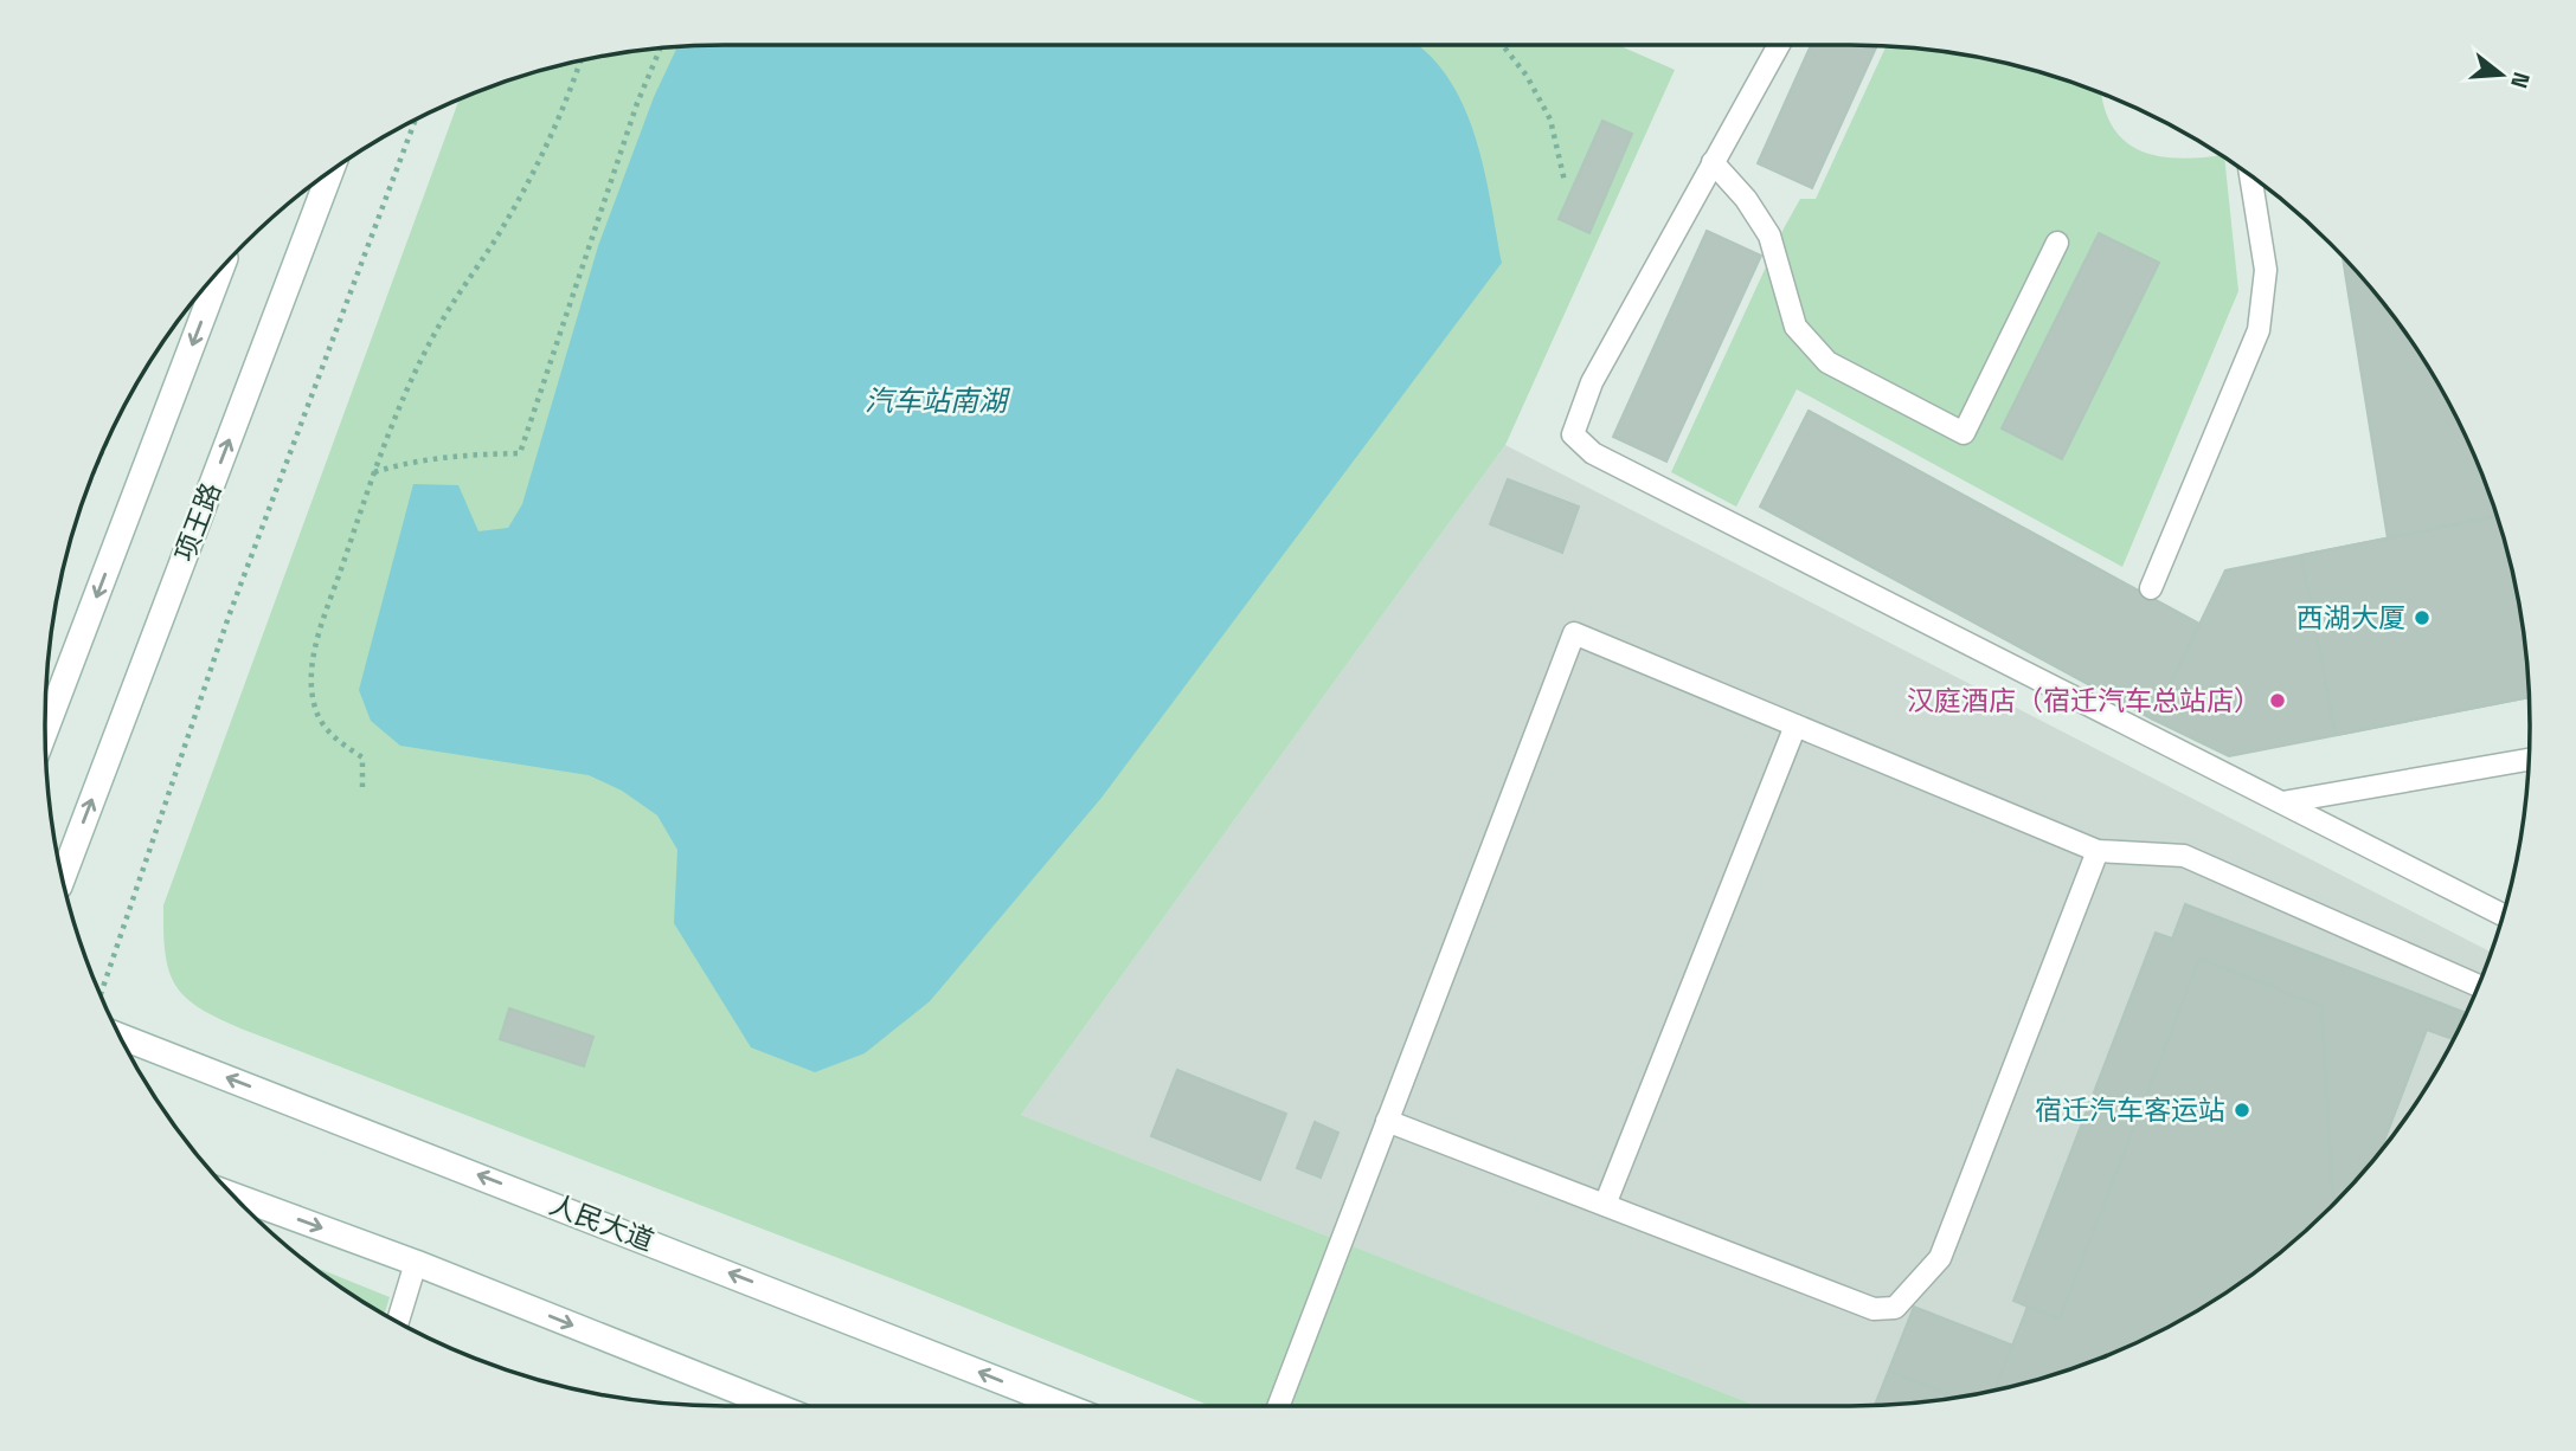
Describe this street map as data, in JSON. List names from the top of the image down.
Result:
{
  "streets": {
    "main road": ["项王路", "人民大道"]
  },
  "water": ["汽车站南湖"],
  "places": ["西湖大厦", "汉庭酒店（宿迁汽车总站店）", "宿迁汽车客运站"],
  "north": "right"
}
